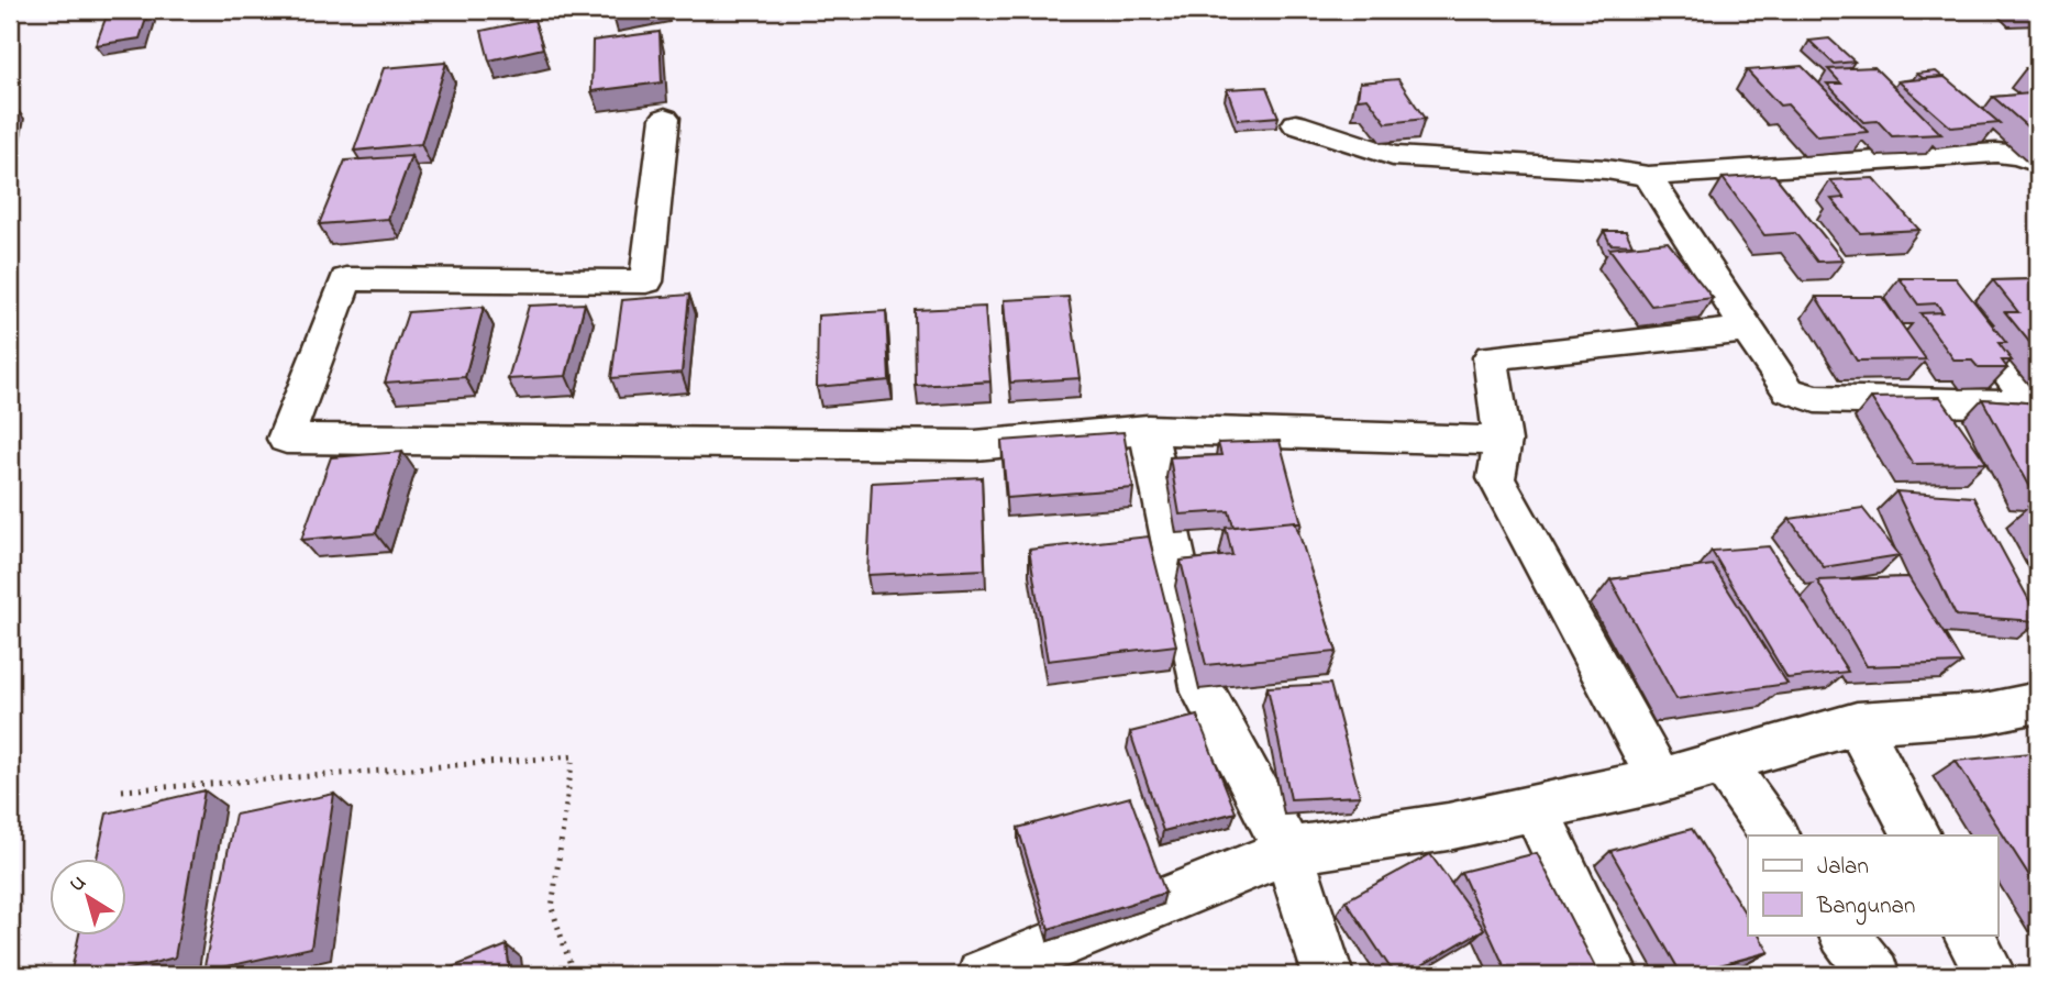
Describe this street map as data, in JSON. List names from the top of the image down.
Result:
{
  "legend": ["Jalan", "Bangunan"],
  "north": "top left"
}
